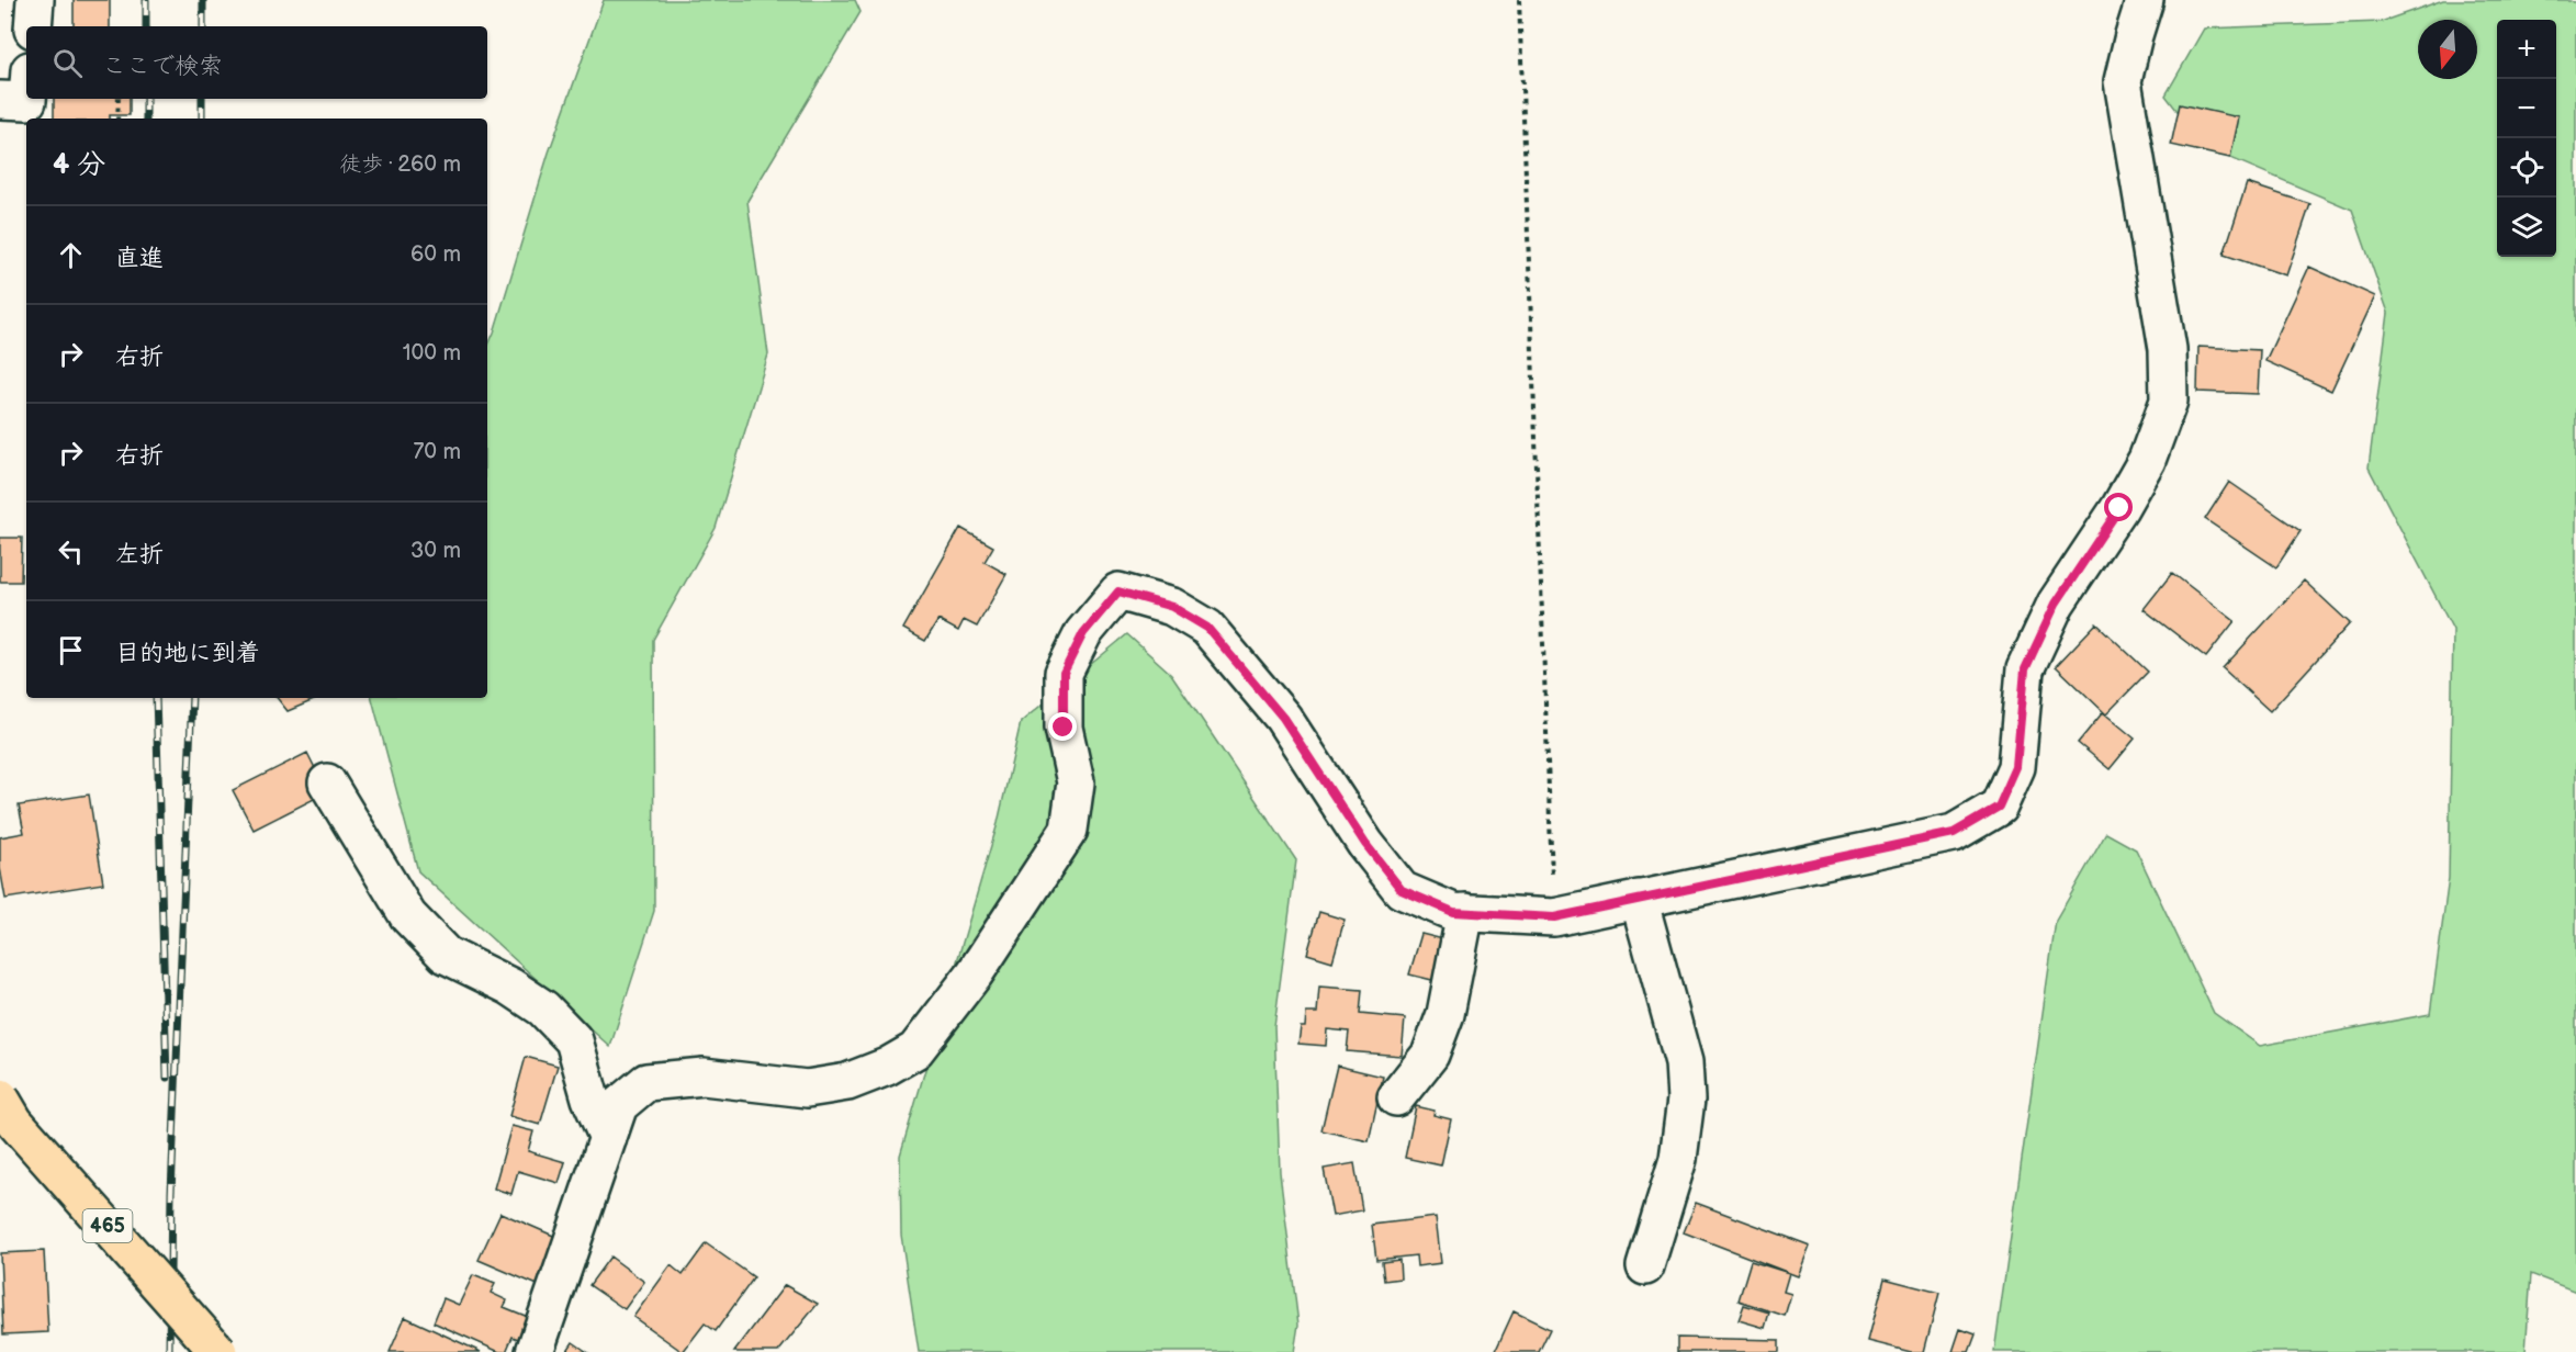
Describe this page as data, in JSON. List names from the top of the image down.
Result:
{
  "streets": {
    "highway": ["465"]
  },
  "north": "bottom",
  "page": {
    "map_buttons": ["+", "−"],
    "search": "ここで検索",
    "heading": ["4 分", "徒歩 · 260 m"],
    "list": [
      ["直進", "60 m"],
      ["右折", "100 m"],
      ["右折", "70 m"],
      ["左折", "30 m"],
      "目的地に到着"
    ]
  }
}
